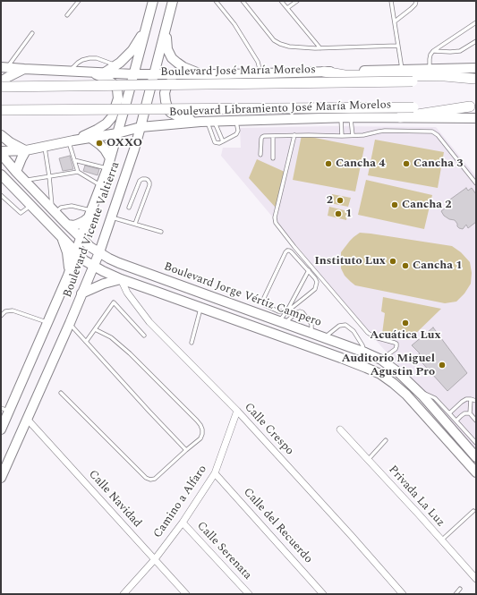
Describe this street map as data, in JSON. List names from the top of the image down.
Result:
{
  "streets": {
    "main road": [
      "Boulevard José María Morelos",
      "Boulevard Libramiento José María Morelos",
      "Boulevard Vicente Valtierra",
      "Boulevard Jorge Vértiz Campero"
    ],
    "street": [
      "Calle Crespo",
      "Privada La Luz",
      "Calle Navidad",
      "Camino a Alfaro",
      "Calle del Recuerdo",
      "Calle Serenata"
    ]
  },
  "crossings": [
    ["Boulevard Libramiento José María Morelos", "Boulevard Vicente Valtierra"],
    ["Boulevard Libramiento José María Morelos", "Boulevard Jorge Vértiz Campero"],
    ["Boulevard Vicente Valtierra", "Boulevard Jorge Vértiz Campero"],
    ["Boulevard Vicente Valtierra", "Calle Navidad"],
    ["Calle Crespo", "Camino a Alfaro"],
    ["Calle Navidad", "Camino a Alfaro"],
    ["Camino a Alfaro", "Calle del Recuerdo"],
    ["Camino a Alfaro", "Calle Serenata"]
  ],
  "places": [
    "OXXO",
    "Cancha 4",
    "Cancha 3",
    "2",
    "Cancha 2",
    "1",
    "Instituto Lux",
    "Cancha 1",
    "Acuática Lux",
    "Auditorio Miguel Agustin Pro"
  ]
}
